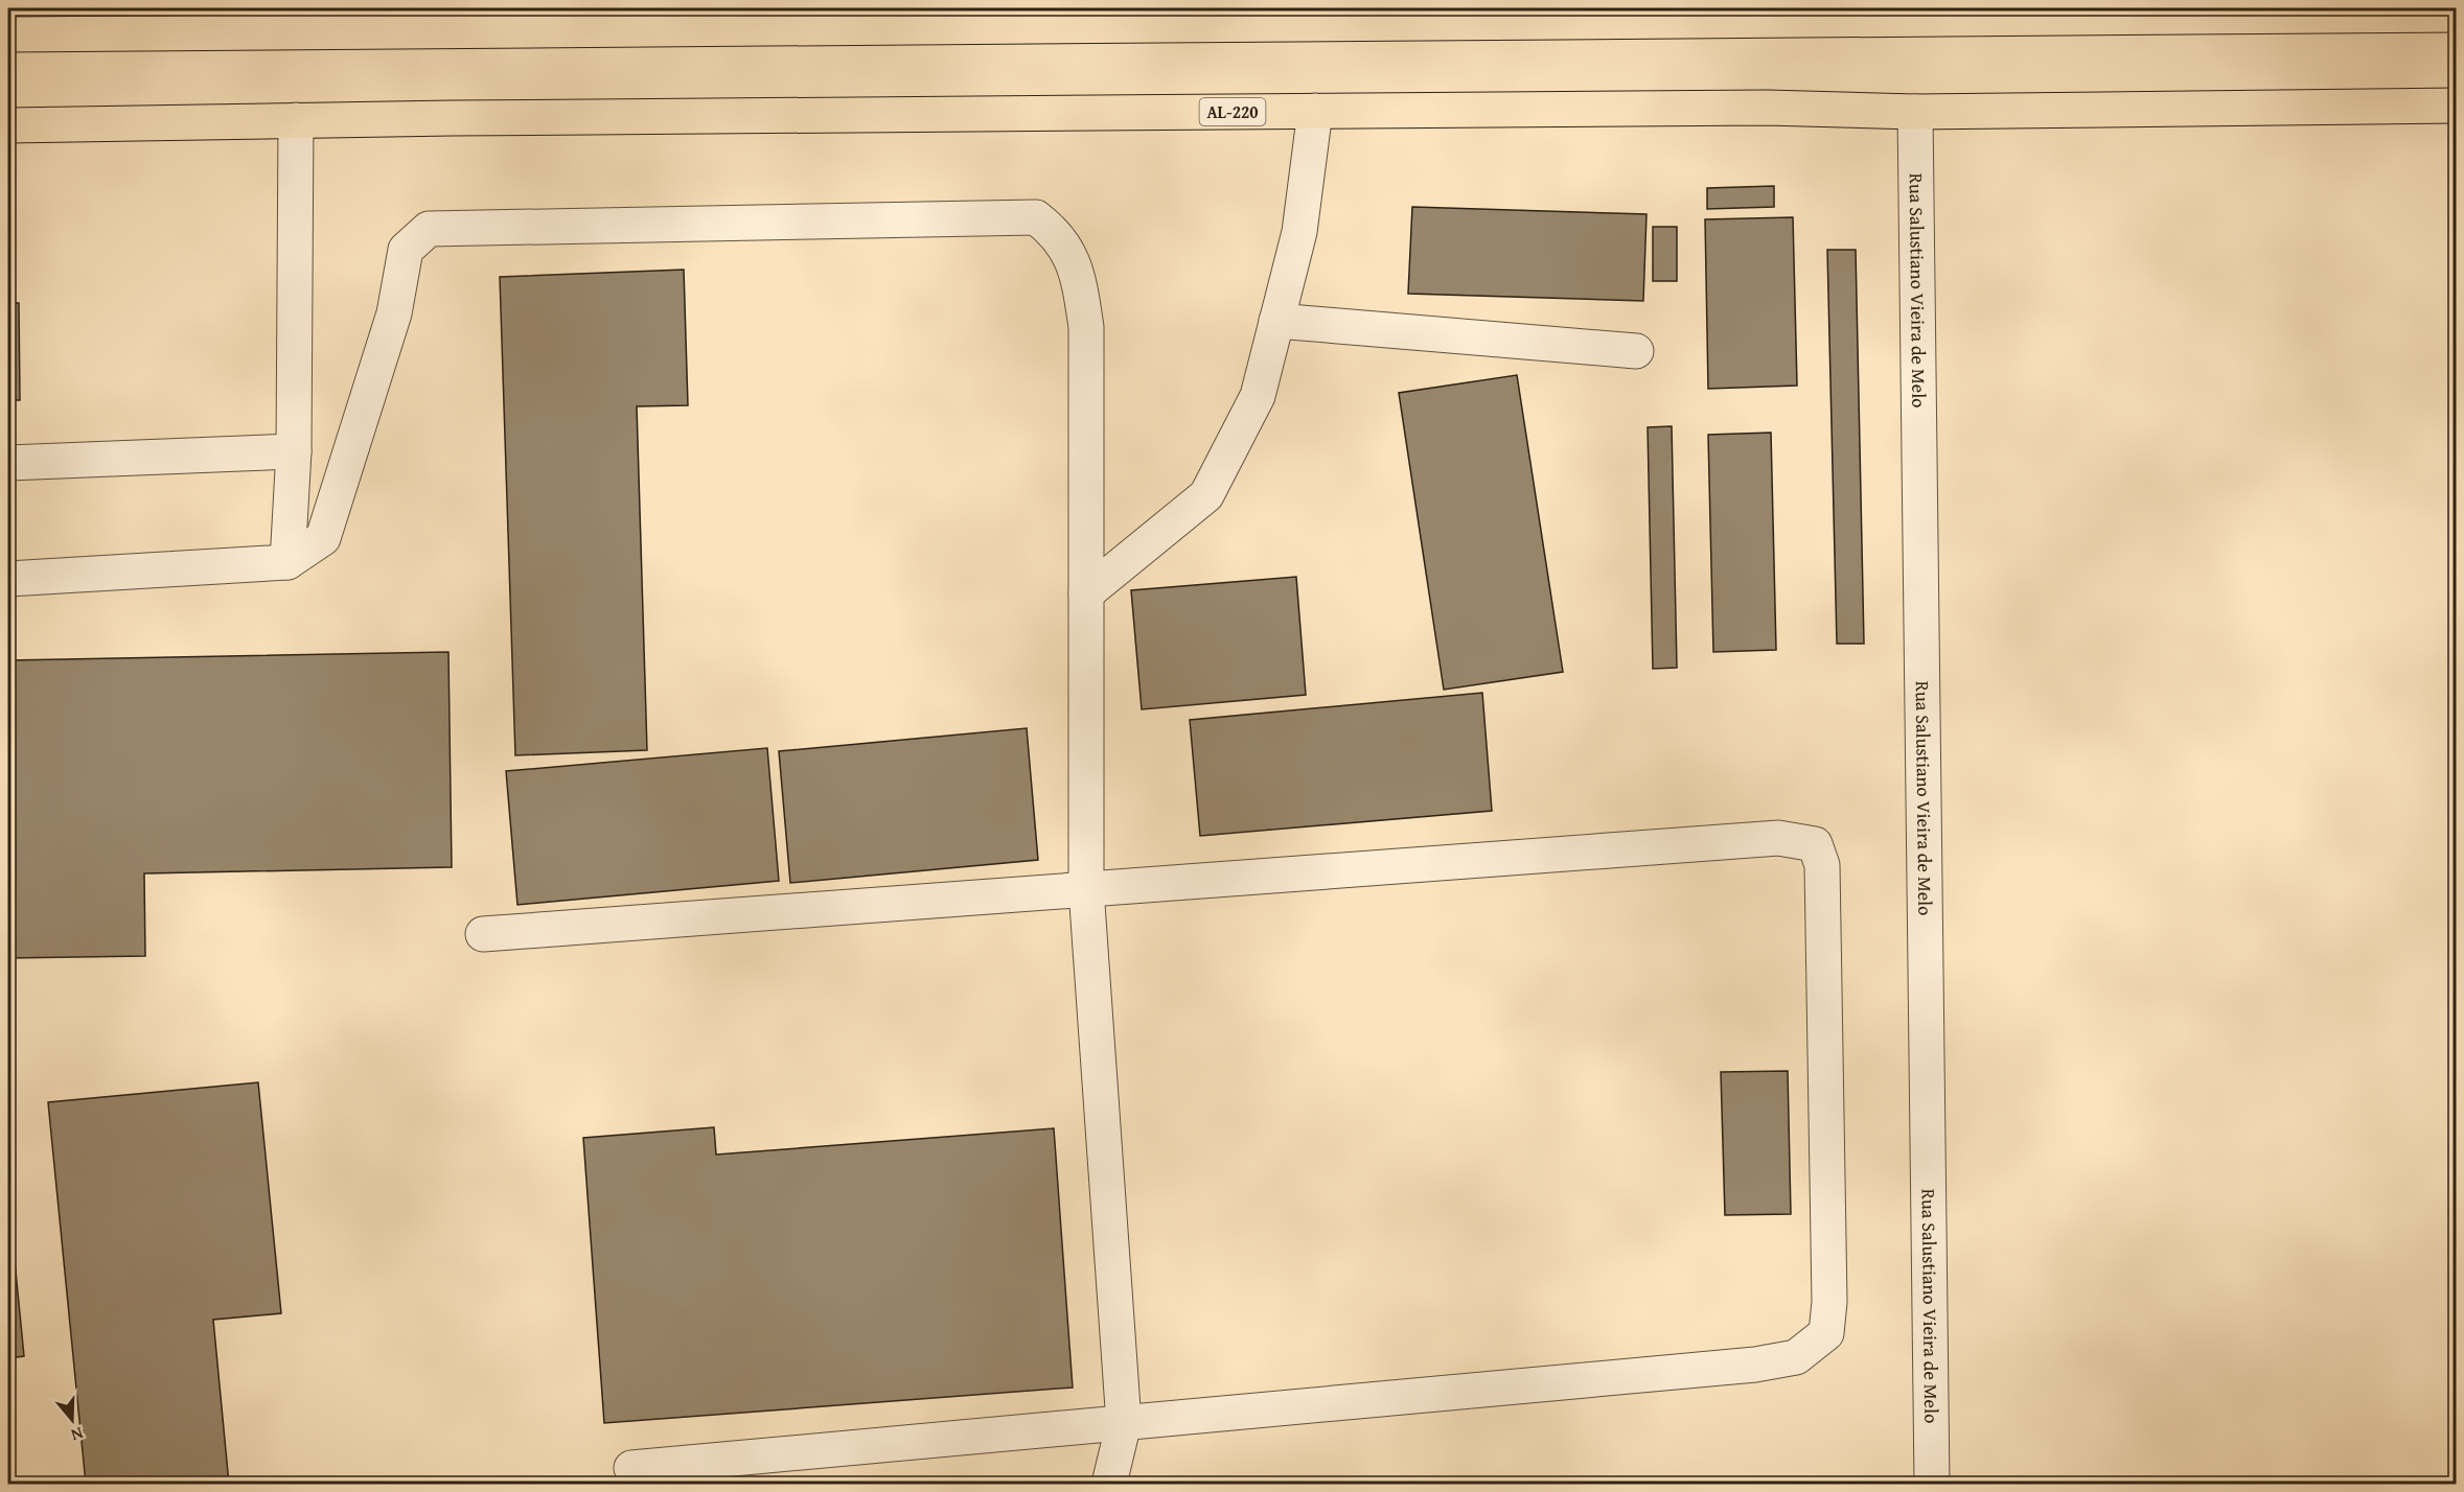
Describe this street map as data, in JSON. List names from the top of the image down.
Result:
{
  "streets": {
    "highway": ["AL-220"],
    "street": ["Rua Salustiano Vieira de Melo"]
  },
  "crossings": [
    ["AL-220", "Rua Salustiano Vieira de Melo"]
  ],
  "north": "bottom"
}
